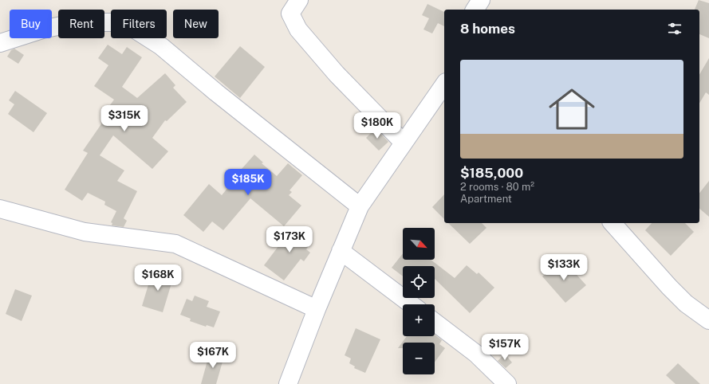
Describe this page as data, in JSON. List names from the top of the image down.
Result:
{
  "north": "bottom right",
  "page": {
    "chip": [
      "Buy",
      "Rent",
      "Filters",
      "New"
    ],
    "heading": "8 homes",
    "list": [
      {
        "name": "$185,000",
        "note": "2 rooms · 80 m² · Apartment"
      }
    ],
    "price": [
      "$315K",
      "$180K",
      "$185K",
      "$173K",
      "$133K",
      "$168K",
      "$157K",
      "$167K"
    ],
    "map_buttons": ["+", "−"]
  }
}
